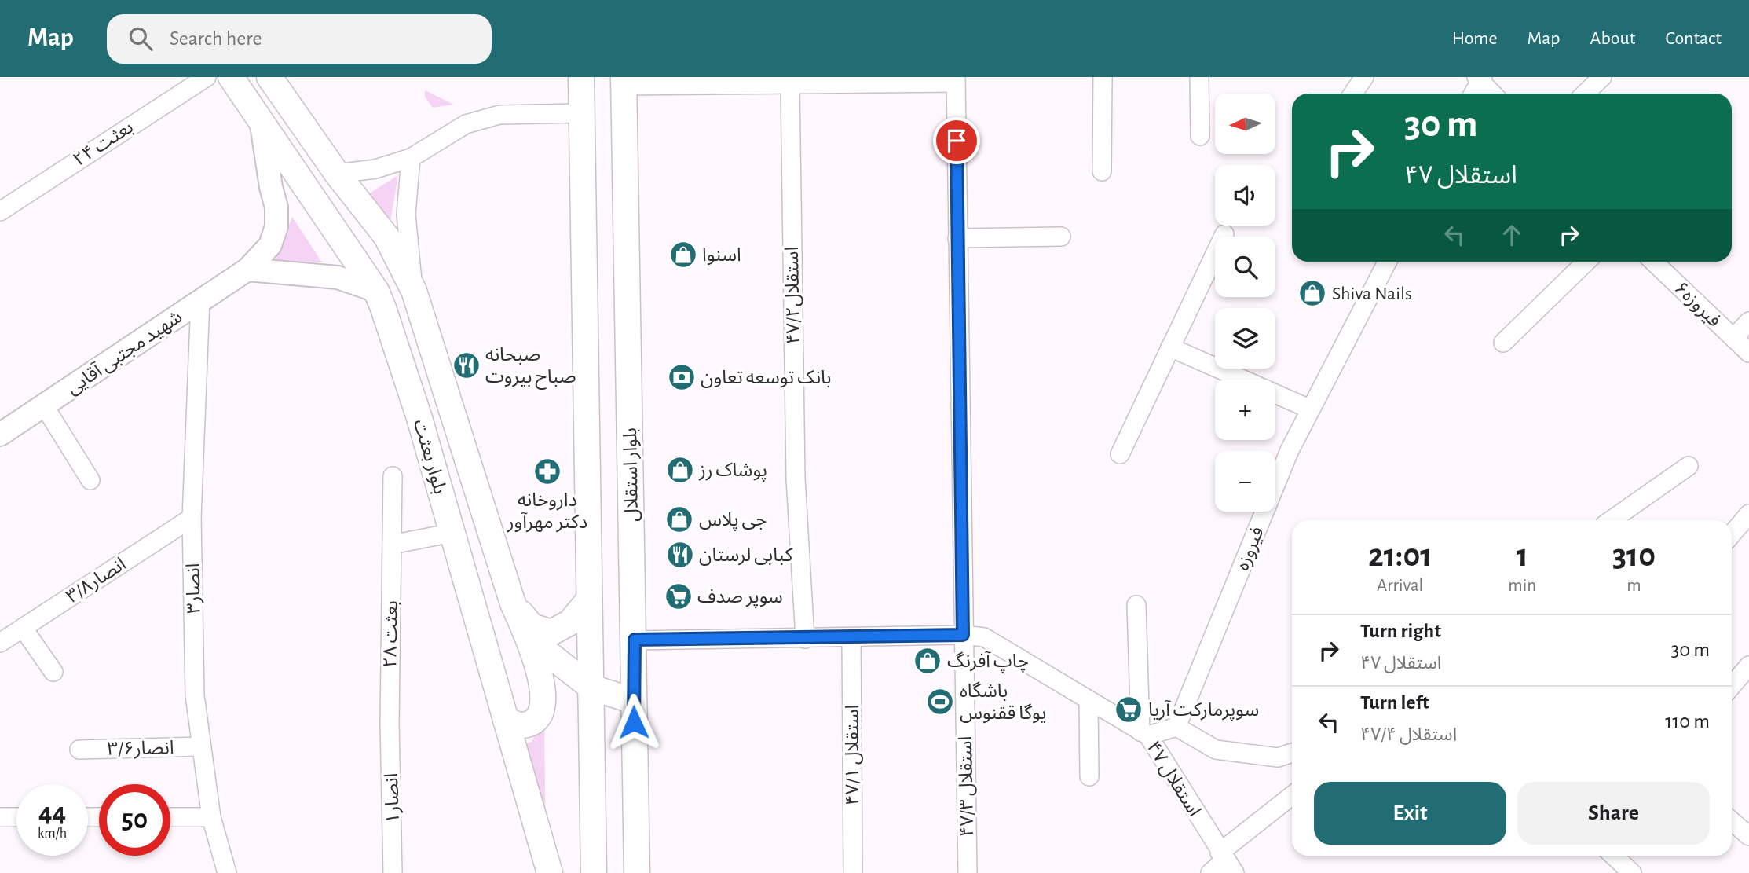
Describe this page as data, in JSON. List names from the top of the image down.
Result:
{
  "streets": {
    "main road": ["بلوار بعثت", "بلوار استقلال"],
    "street": [
      "بعثت ۲۴",
      "استقلال۴۷/۲",
      "فیروزه۶",
      "شهید مجتبی آقایی",
      "فیروزه",
      "انصار۳/۸",
      "انصار۳",
      "بعثت ۲۸",
      "انصار۳/۶",
      "۴۷/۱ استقلال",
      "۴۷ استقلال",
      "۴۷/۳ استقلال",
      "انصار۱"
    ]
  },
  "crossings": [
    ["استقلال۴۷/۲", "۴۷ استقلال"],
    ["شهید مجتبی آقایی", "بلوار بعثت"],
    ["شهید مجتبی آقایی", "انصار۳"],
    ["بلوار استقلال", "۴۷ استقلال"],
    ["انصار۳/۸", "انصار۳"],
    ["انصار۳", "انصار۳/۶"],
    ["بعثت ۲۸", "انصار۱"],
    ["۴۷/۱ استقلال", "۴۷ استقلال"],
    ["۴۷ استقلال", "۴۷/۳ استقلال"]
  ],
  "places": {
    "shop": [
      "اسنوا",
      "Shiva Nails",
      "پوشاک رز",
      "جی پلاس",
      "چاپ آفرنگ"
    ],
    "restaurant": ["صبحانه صباح بیروت", "کبابی لرستان"],
    "bank": ["بانک توسعه تعاون"],
    "pharmacy": ["داروخانه دکتر مهرآور"],
    "supermarket": ["سوپر صدف", "سوپرمارکت آریا"],
    "sports": ["باشگاه یوگا ققنوس"]
  },
  "north": "left",
  "page": {
    "header": "Map",
    "search": "Search here",
    "nav": [
      "Home",
      "Map",
      "About",
      "Contact"
    ],
    "map_buttons": ["+", "−"],
    "turn": ["30 m", "۴۷ استقلال"],
    "eta": [
      "21:01",
      "Arrival",
      "1",
      "min",
      "310",
      "m"
    ],
    "list": [
      {
        "name": "Turn right",
        "note": "۴۷ استقلال",
        "value": "30 m"
      },
      {
        "name": "Turn left",
        "note": "۴۷/۴ استقلال",
        "value": "110 m"
      }
    ],
    "buttons": ["Exit", "Share"],
    "speed": "44 km/h",
    "limit": "50"
  }
}
